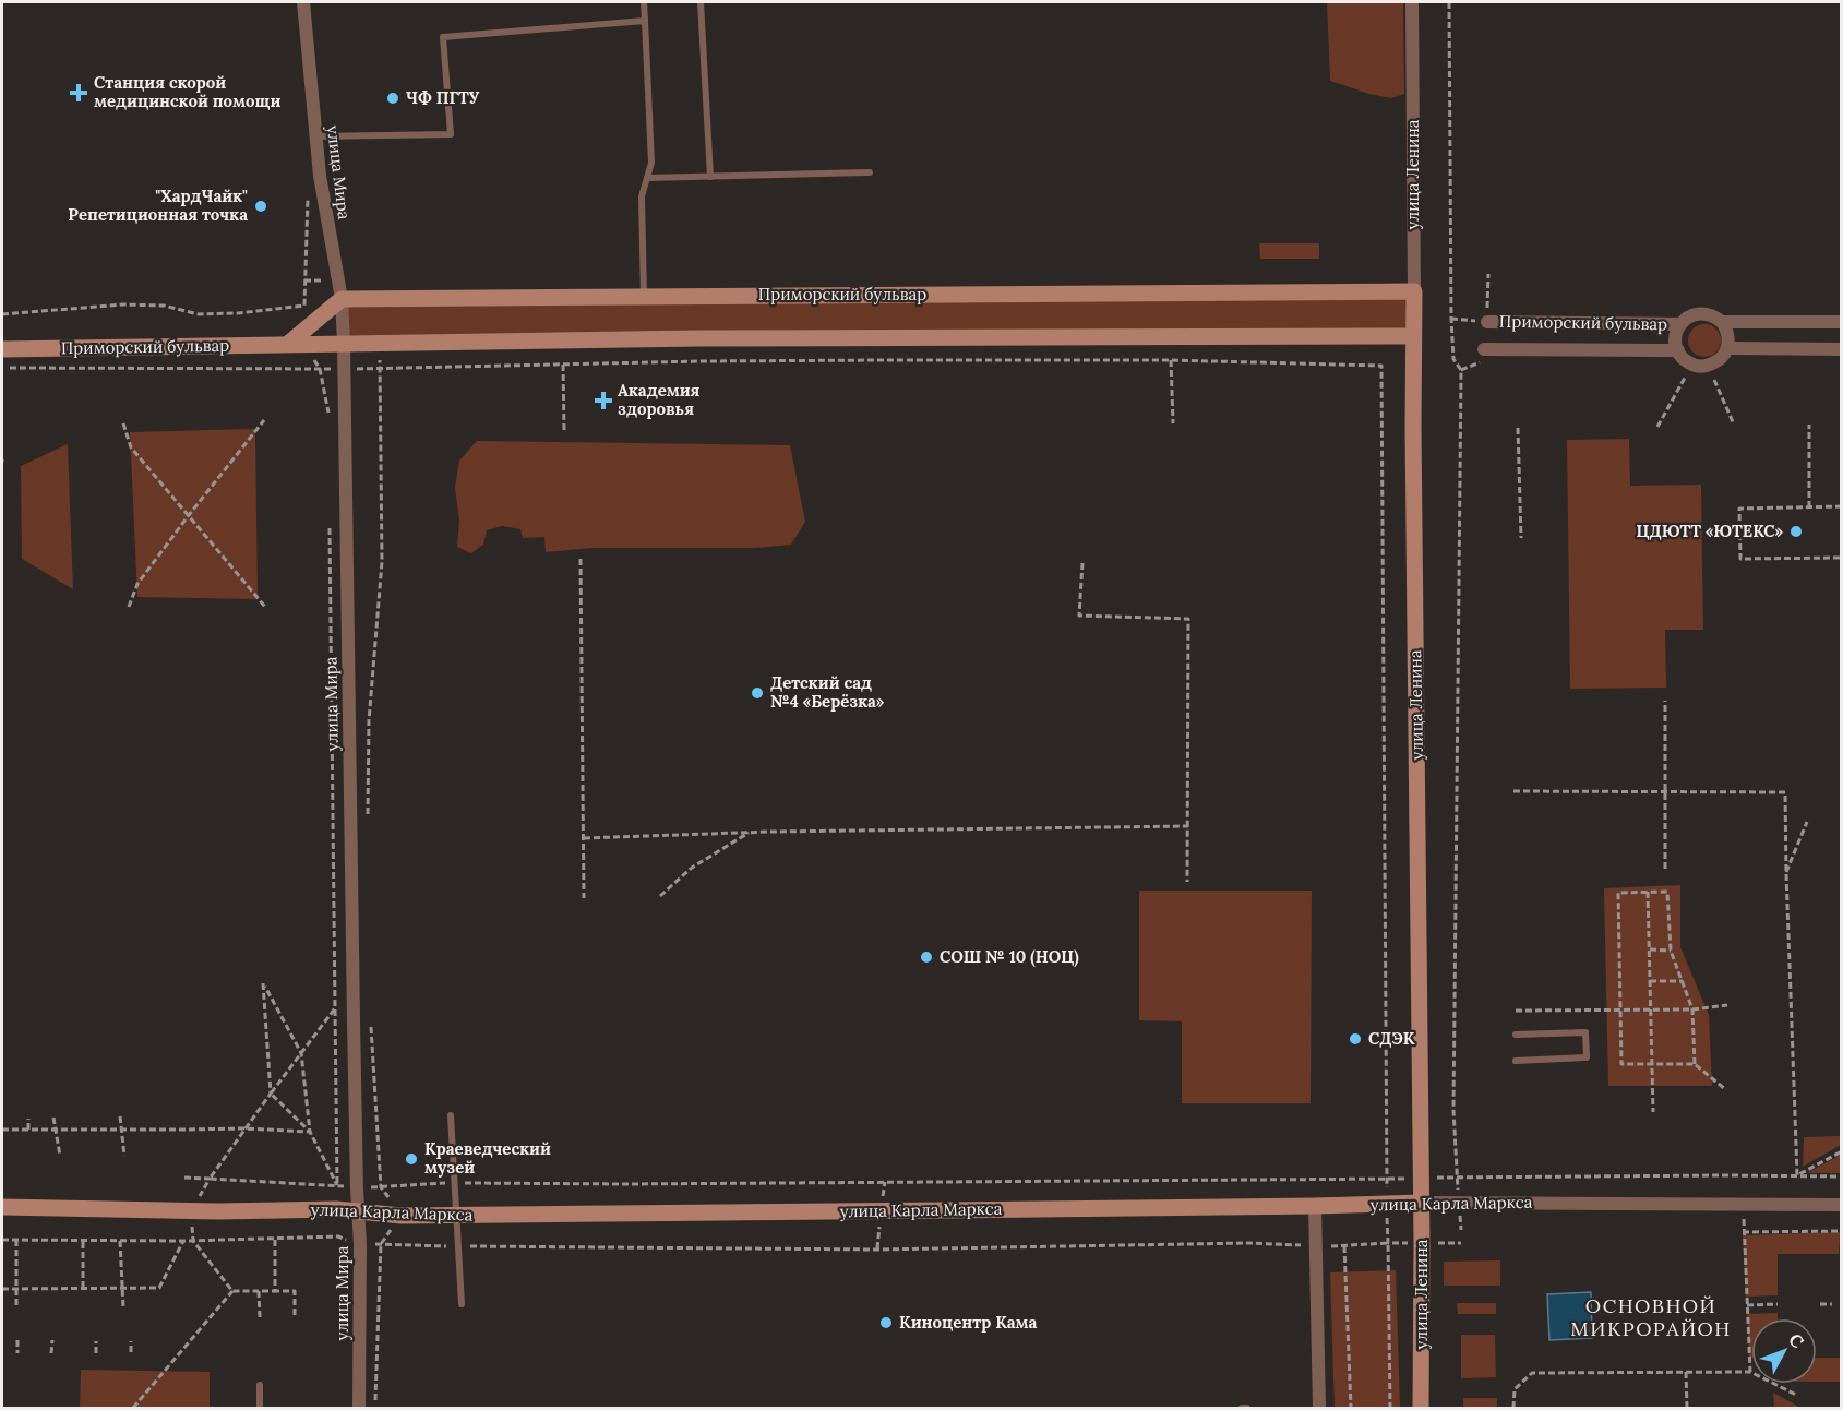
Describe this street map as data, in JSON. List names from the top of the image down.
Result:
{
  "streets": {
    "street": [
      "улица Мира",
      "улица Ленина",
      "Приморский бульвар",
      "улица Карла Маркса"
    ]
  },
  "crossings": [
    ["улица Мира", "Приморский бульвар"],
    ["улица Мира", "улица Карла Маркса"],
    ["улица Ленина", "Приморский бульвар"],
    ["улица Ленина", "улица Карла Маркса"]
  ],
  "districts": ["ОСНОВНОЙ МИКРОРАЙОН"],
  "places": {
    "health": ["Станция скорой медицинской помощи", "Академия здоровья"],
    "other": [
      "ЧФ ПГТУ",
      "\"ХардЧайк\" Репетиционная точка",
      "ЦДЮТТ «ЮТЕКС»",
      "Детский сад №4 «Берёзка»",
      "СОШ № 10 (НОЦ)",
      "СДЭК",
      "Краеведческий музей",
      "Киноцентр Кама"
    ]
  },
  "north": "top right"
}
